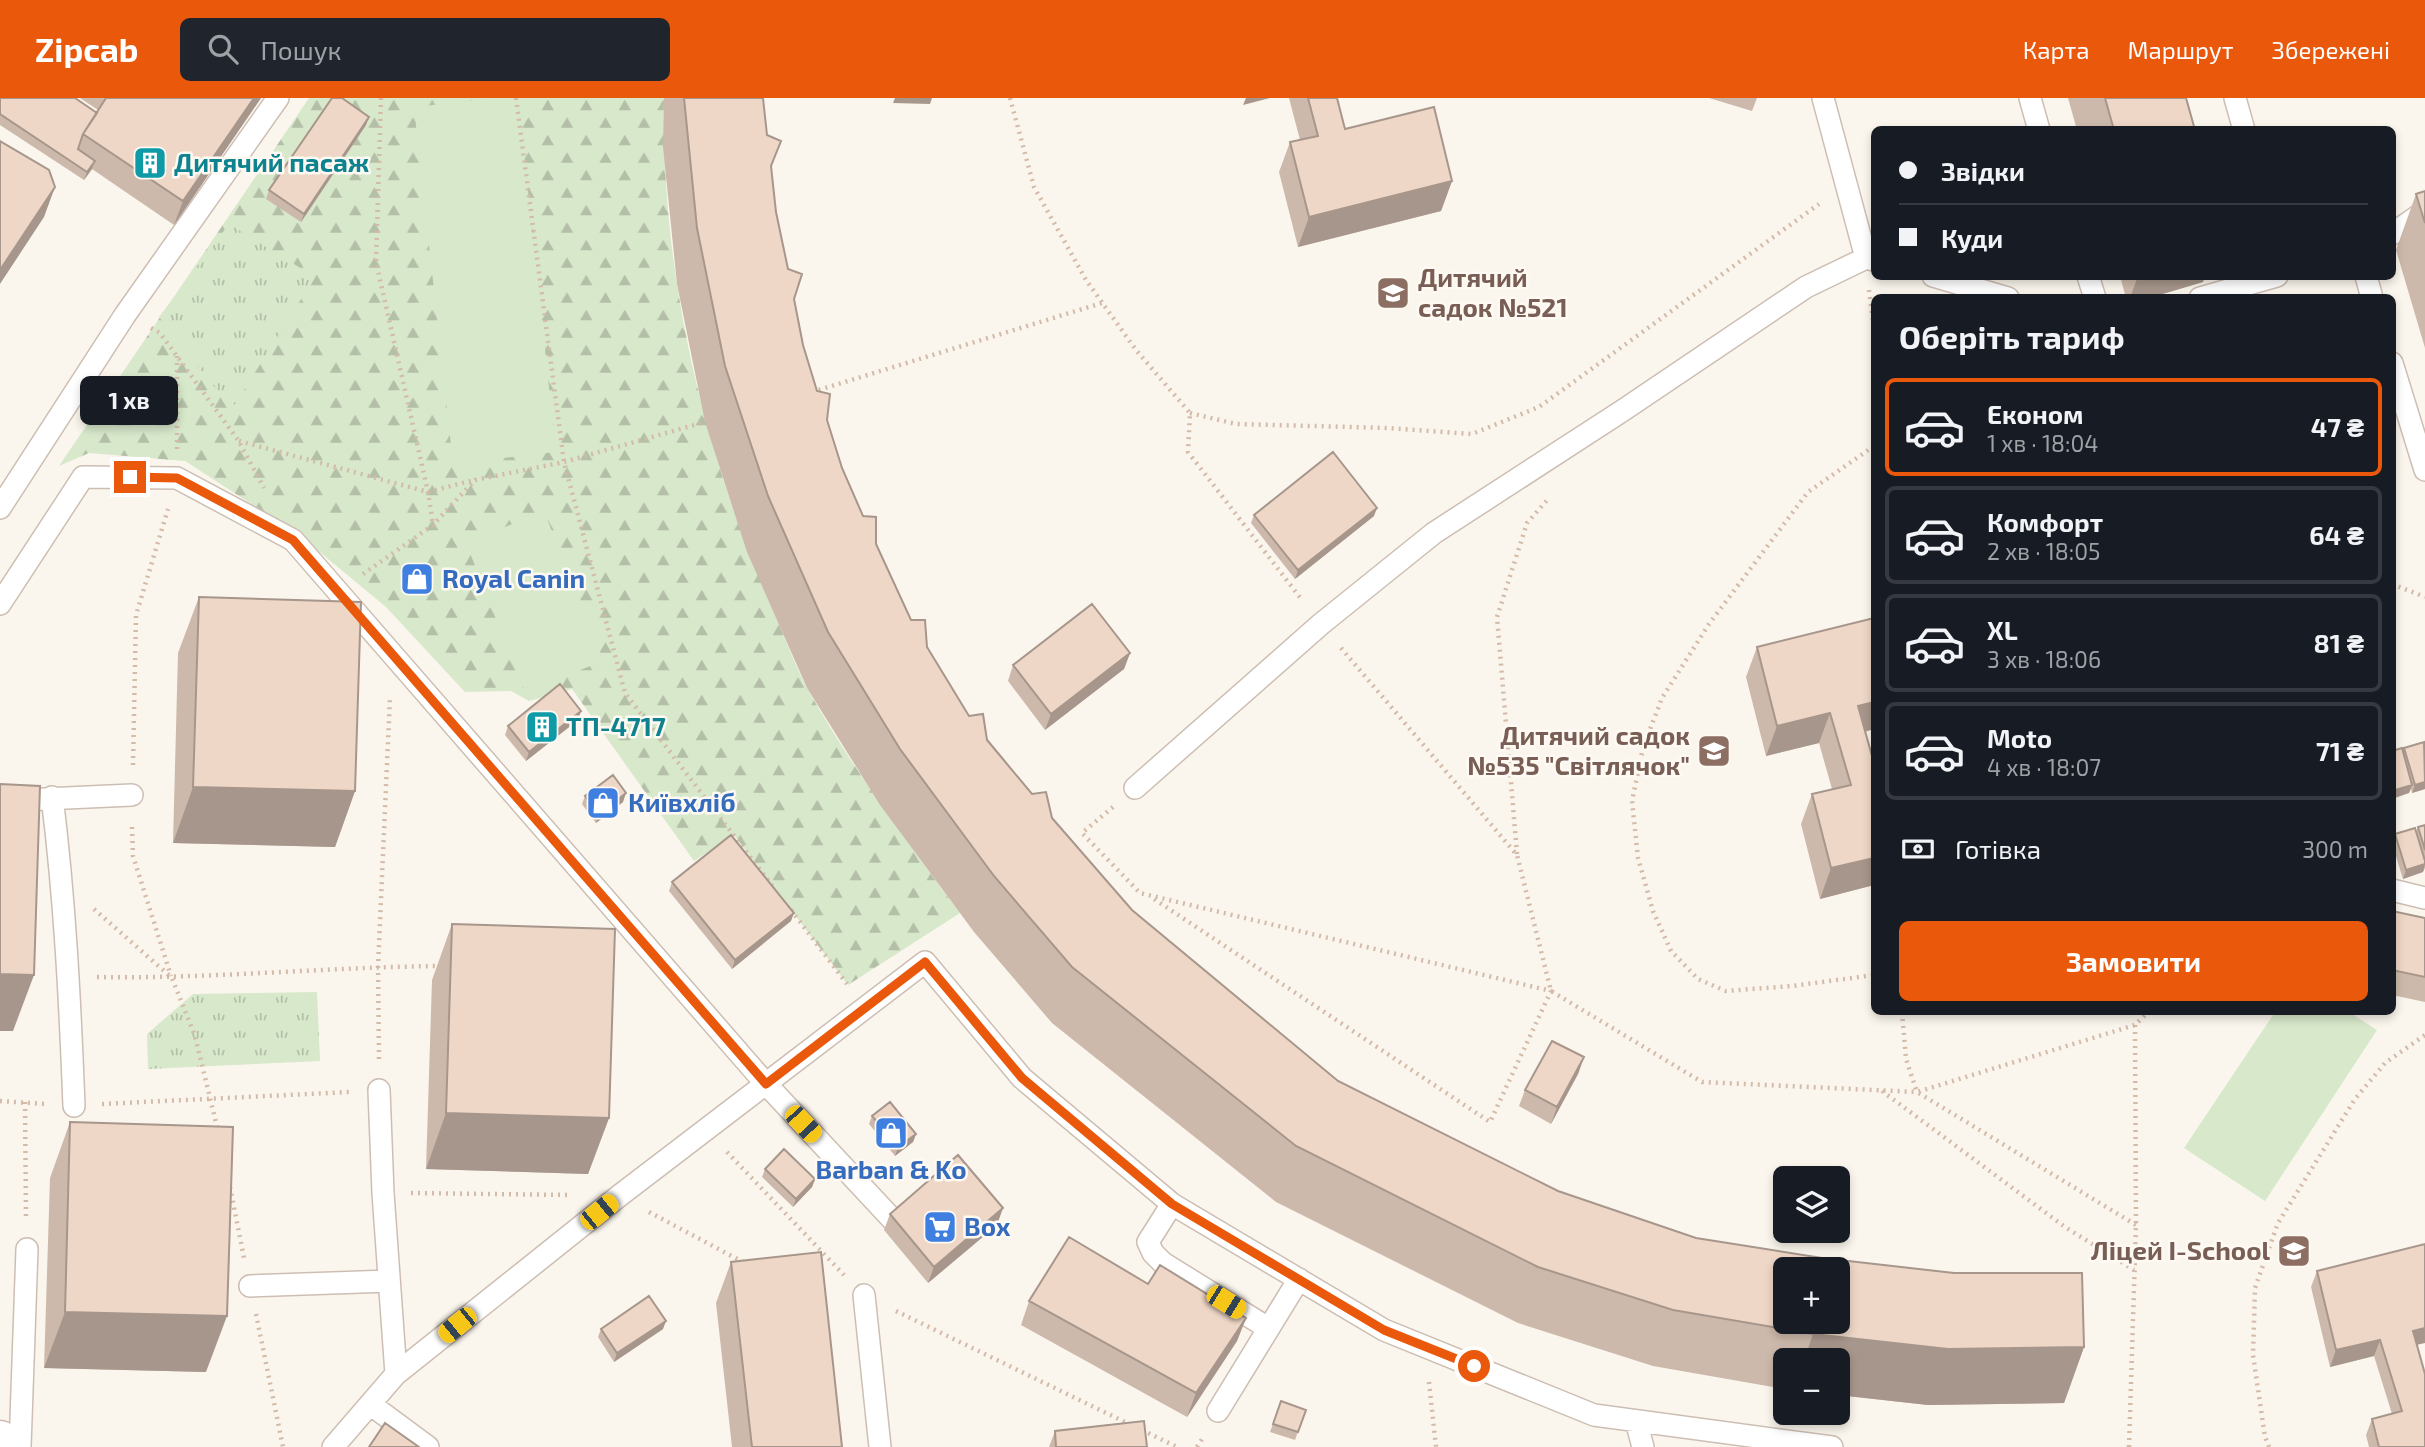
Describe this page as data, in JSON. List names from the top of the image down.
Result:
{
  "places": {
    "building": ["Дитячий пасаж", "ТП-4717"],
    "school or university": ["Дитячий садок №521", "Дитячий садок №535 \"Світлячок\"", "Ліцей I-School"],
    "shop": ["Royal Canin", "Київхліб", "Barban & Ko"],
    "supermarket": ["Box"]
  },
  "page": {
    "header": "Zipcab",
    "search": "Пошук",
    "nav": ["Карта", "Маршрут", "Збережені"],
    "banner": ["Звідки", "Куди"],
    "heading": "Оберіть тариф",
    "bubble": "1 хв",
    "list": [
      {
        "name": "Економ",
        "note": "1 хв · 18:04",
        "value": "47 ₴"
      },
      {
        "name": "Комфорт",
        "note": "2 хв · 18:05",
        "value": "64 ₴"
      },
      {
        "name": "XL",
        "note": "3 хв · 18:06",
        "value": "81 ₴"
      },
      {
        "name": "Moto",
        "note": "4 хв · 18:07",
        "value": "71 ₴"
      }
    ],
    "pay": ["Готівка", "300 m"],
    "buttons": "Замовити",
    "map_buttons": ["+", "−"]
  }
}
